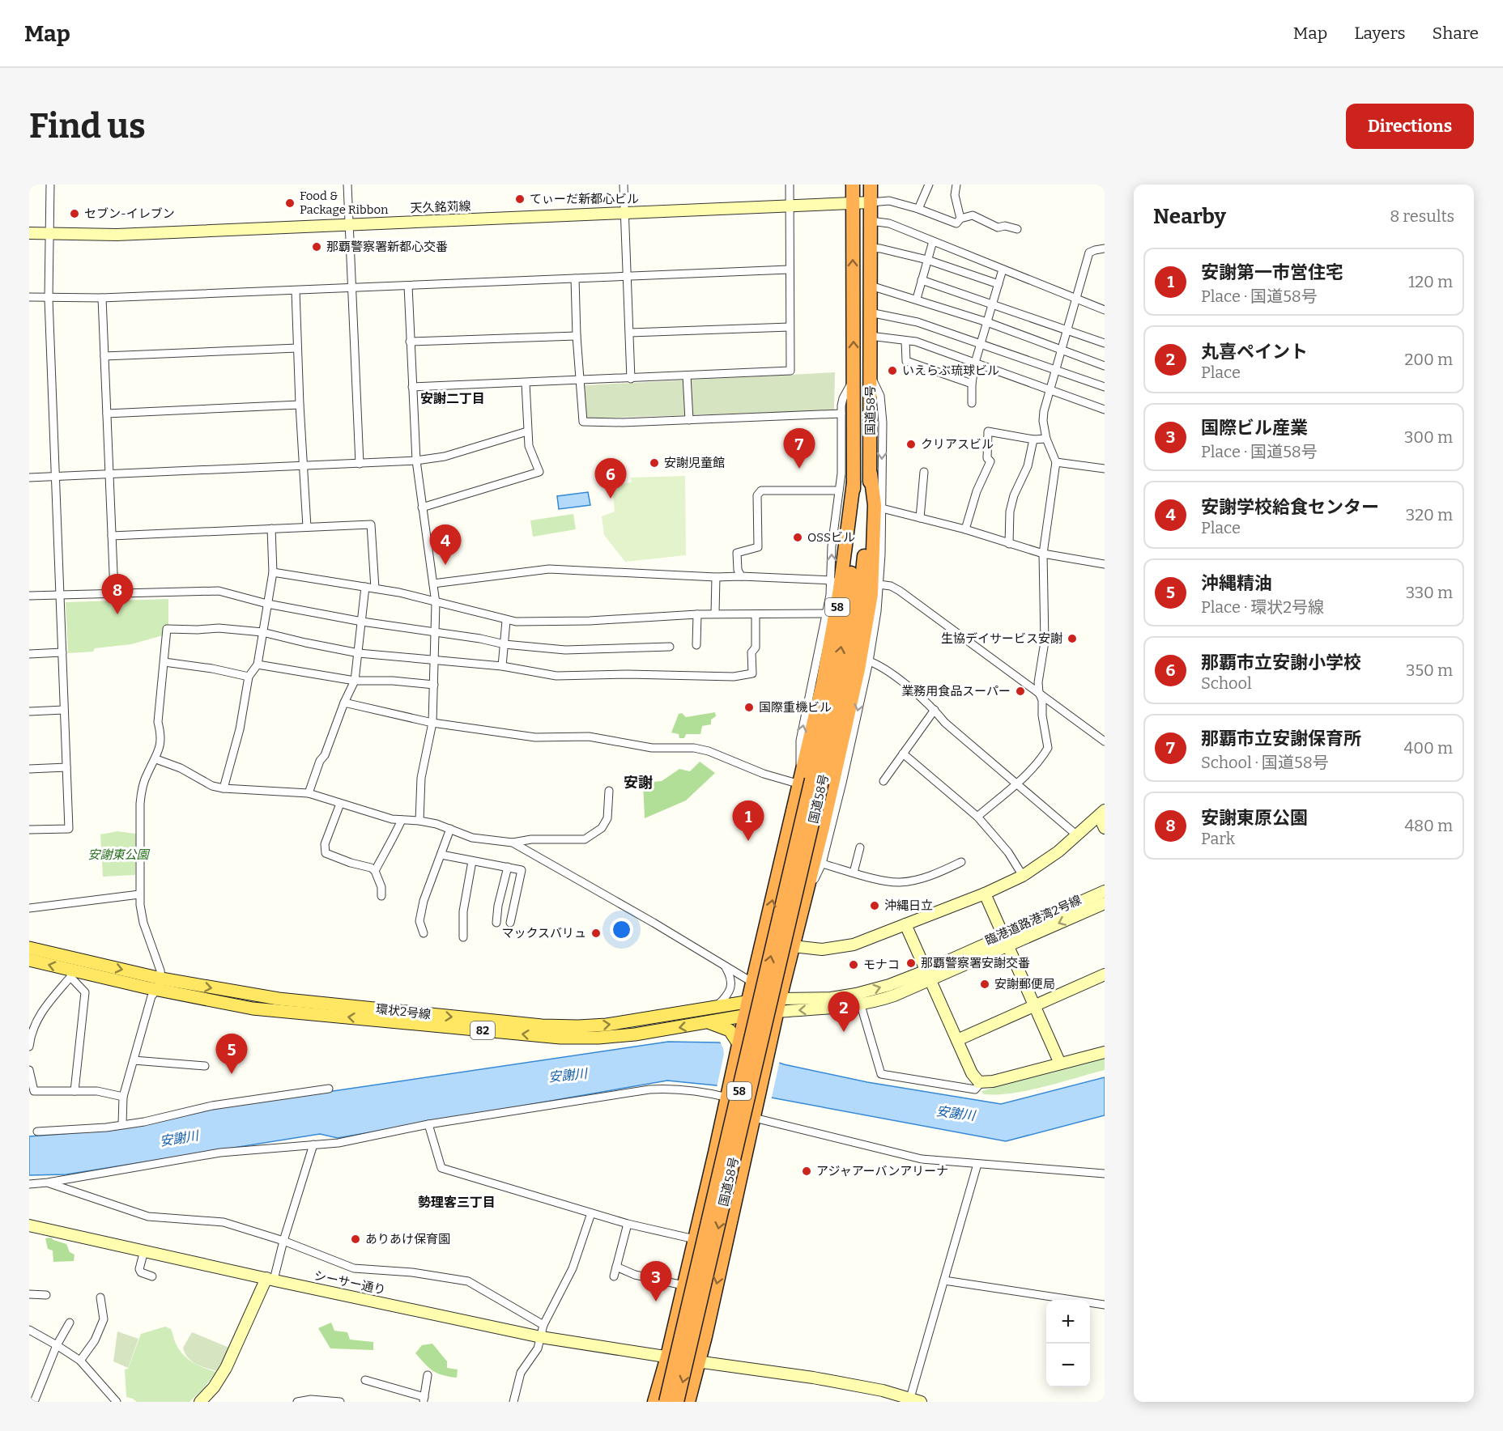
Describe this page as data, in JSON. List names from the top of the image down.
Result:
{
  "streets": {
    "highway": ["国道58号", "58"],
    "main road": ["環状2号線", "82"],
    "street": ["天久銘苅線", "臨港道路港湾2号線", "シーサー通り"]
  },
  "crossings": [
    ["天久銘苅線", "国道58号"],
    ["国道58号", "58"],
    ["58", "臨港道路港湾2号線"],
    ["58", "環状2号線"],
    ["58", "シーサー通り"],
    ["臨港道路港湾2号線", "環状2号線"]
  ],
  "districts": ["安謝二丁目", "安謝", "勢理客三丁目"],
  "water": ["安謝川"],
  "parks": ["安謝東公園"],
  "places": [
    "てぃーだ新都心ビル",
    "Food & Package Ribbon",
    "セブン-イレブン",
    "那覇警察署新都心交番",
    "いえらぶ琉球ビル",
    "クリアスビル",
    "安謝児童館",
    "OSSビル",
    "生協デイサービス安謝",
    "業務用食品スーパー",
    "国際重機ビル",
    "沖縄日立",
    "マックスバリュ",
    "那覇警察署安謝交番",
    "モナコ",
    "安謝郵便局",
    "アジャアーバンアリーナ",
    "ありあけ保育園"
  ],
  "page": {
    "header": "Map",
    "nav": ["Map", "Layers", "Share"],
    "buttons": "Directions",
    "title": "Find us",
    "heading": ["Nearby", "8 results"],
    "list": [
      {
        "mark": "1",
        "name": "安謝第一市営住宅",
        "note": "Place · 国道58号",
        "value": "120 m"
      },
      {
        "mark": "2",
        "name": "丸喜ペイント",
        "note": "Place",
        "value": "200 m"
      },
      {
        "mark": "3",
        "name": "国際ビル産業",
        "note": "Place · 国道58号",
        "value": "300 m"
      },
      {
        "mark": "4",
        "name": "安謝学校給食センター",
        "note": "Place",
        "value": "320 m"
      },
      {
        "mark": "5",
        "name": "沖縄精油",
        "note": "Place · 環状2号線",
        "value": "330 m"
      },
      {
        "mark": "6",
        "name": "那覇市立安謝小学校",
        "note": "School",
        "value": "350 m"
      },
      {
        "mark": "7",
        "name": "那覇市立安謝保育所",
        "note": "School · 国道58号",
        "value": "400 m"
      },
      {
        "mark": "8",
        "name": "安謝東原公園",
        "note": "Park",
        "value": "480 m"
      }
    ],
    "pins": [
      "7",
      "6",
      "4",
      "8",
      "1",
      "2",
      "5",
      "3"
    ],
    "map_buttons": ["+", "−"]
  }
}
